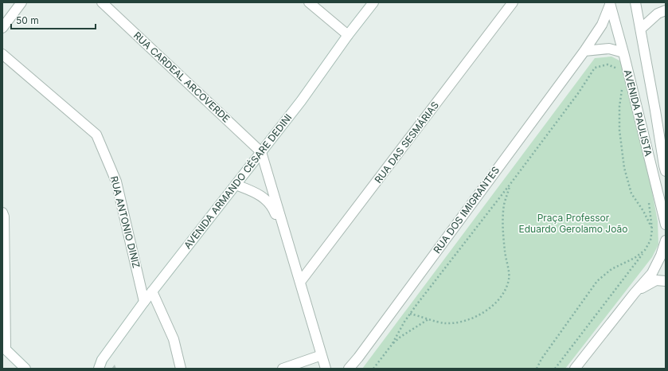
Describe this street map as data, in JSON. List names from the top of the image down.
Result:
{
  "streets": {
    "street": [
      "RUA CARDEAL ARCOVERDE",
      "AVENIDA PAULISTA",
      "RUA DAS SESMÁRIAS",
      "AVENIDA ARMANDO CÉSARE DEDINI",
      "RUA DOS IMIGRANTES",
      "RUA ANTONIO DINIZ"
    ]
  },
  "crossings": [
    ["RUA CARDEAL ARCOVERDE", "AVENIDA ARMANDO CÉSARE DEDINI"],
    ["AVENIDA PAULISTA", "RUA DOS IMIGRANTES"],
    ["AVENIDA ARMANDO CÉSARE DEDINI", "RUA ANTONIO DINIZ"]
  ],
  "parks": ["Praça Professor Eduardo Gerolamo João"],
  "scale_bar": "50 m"
}
